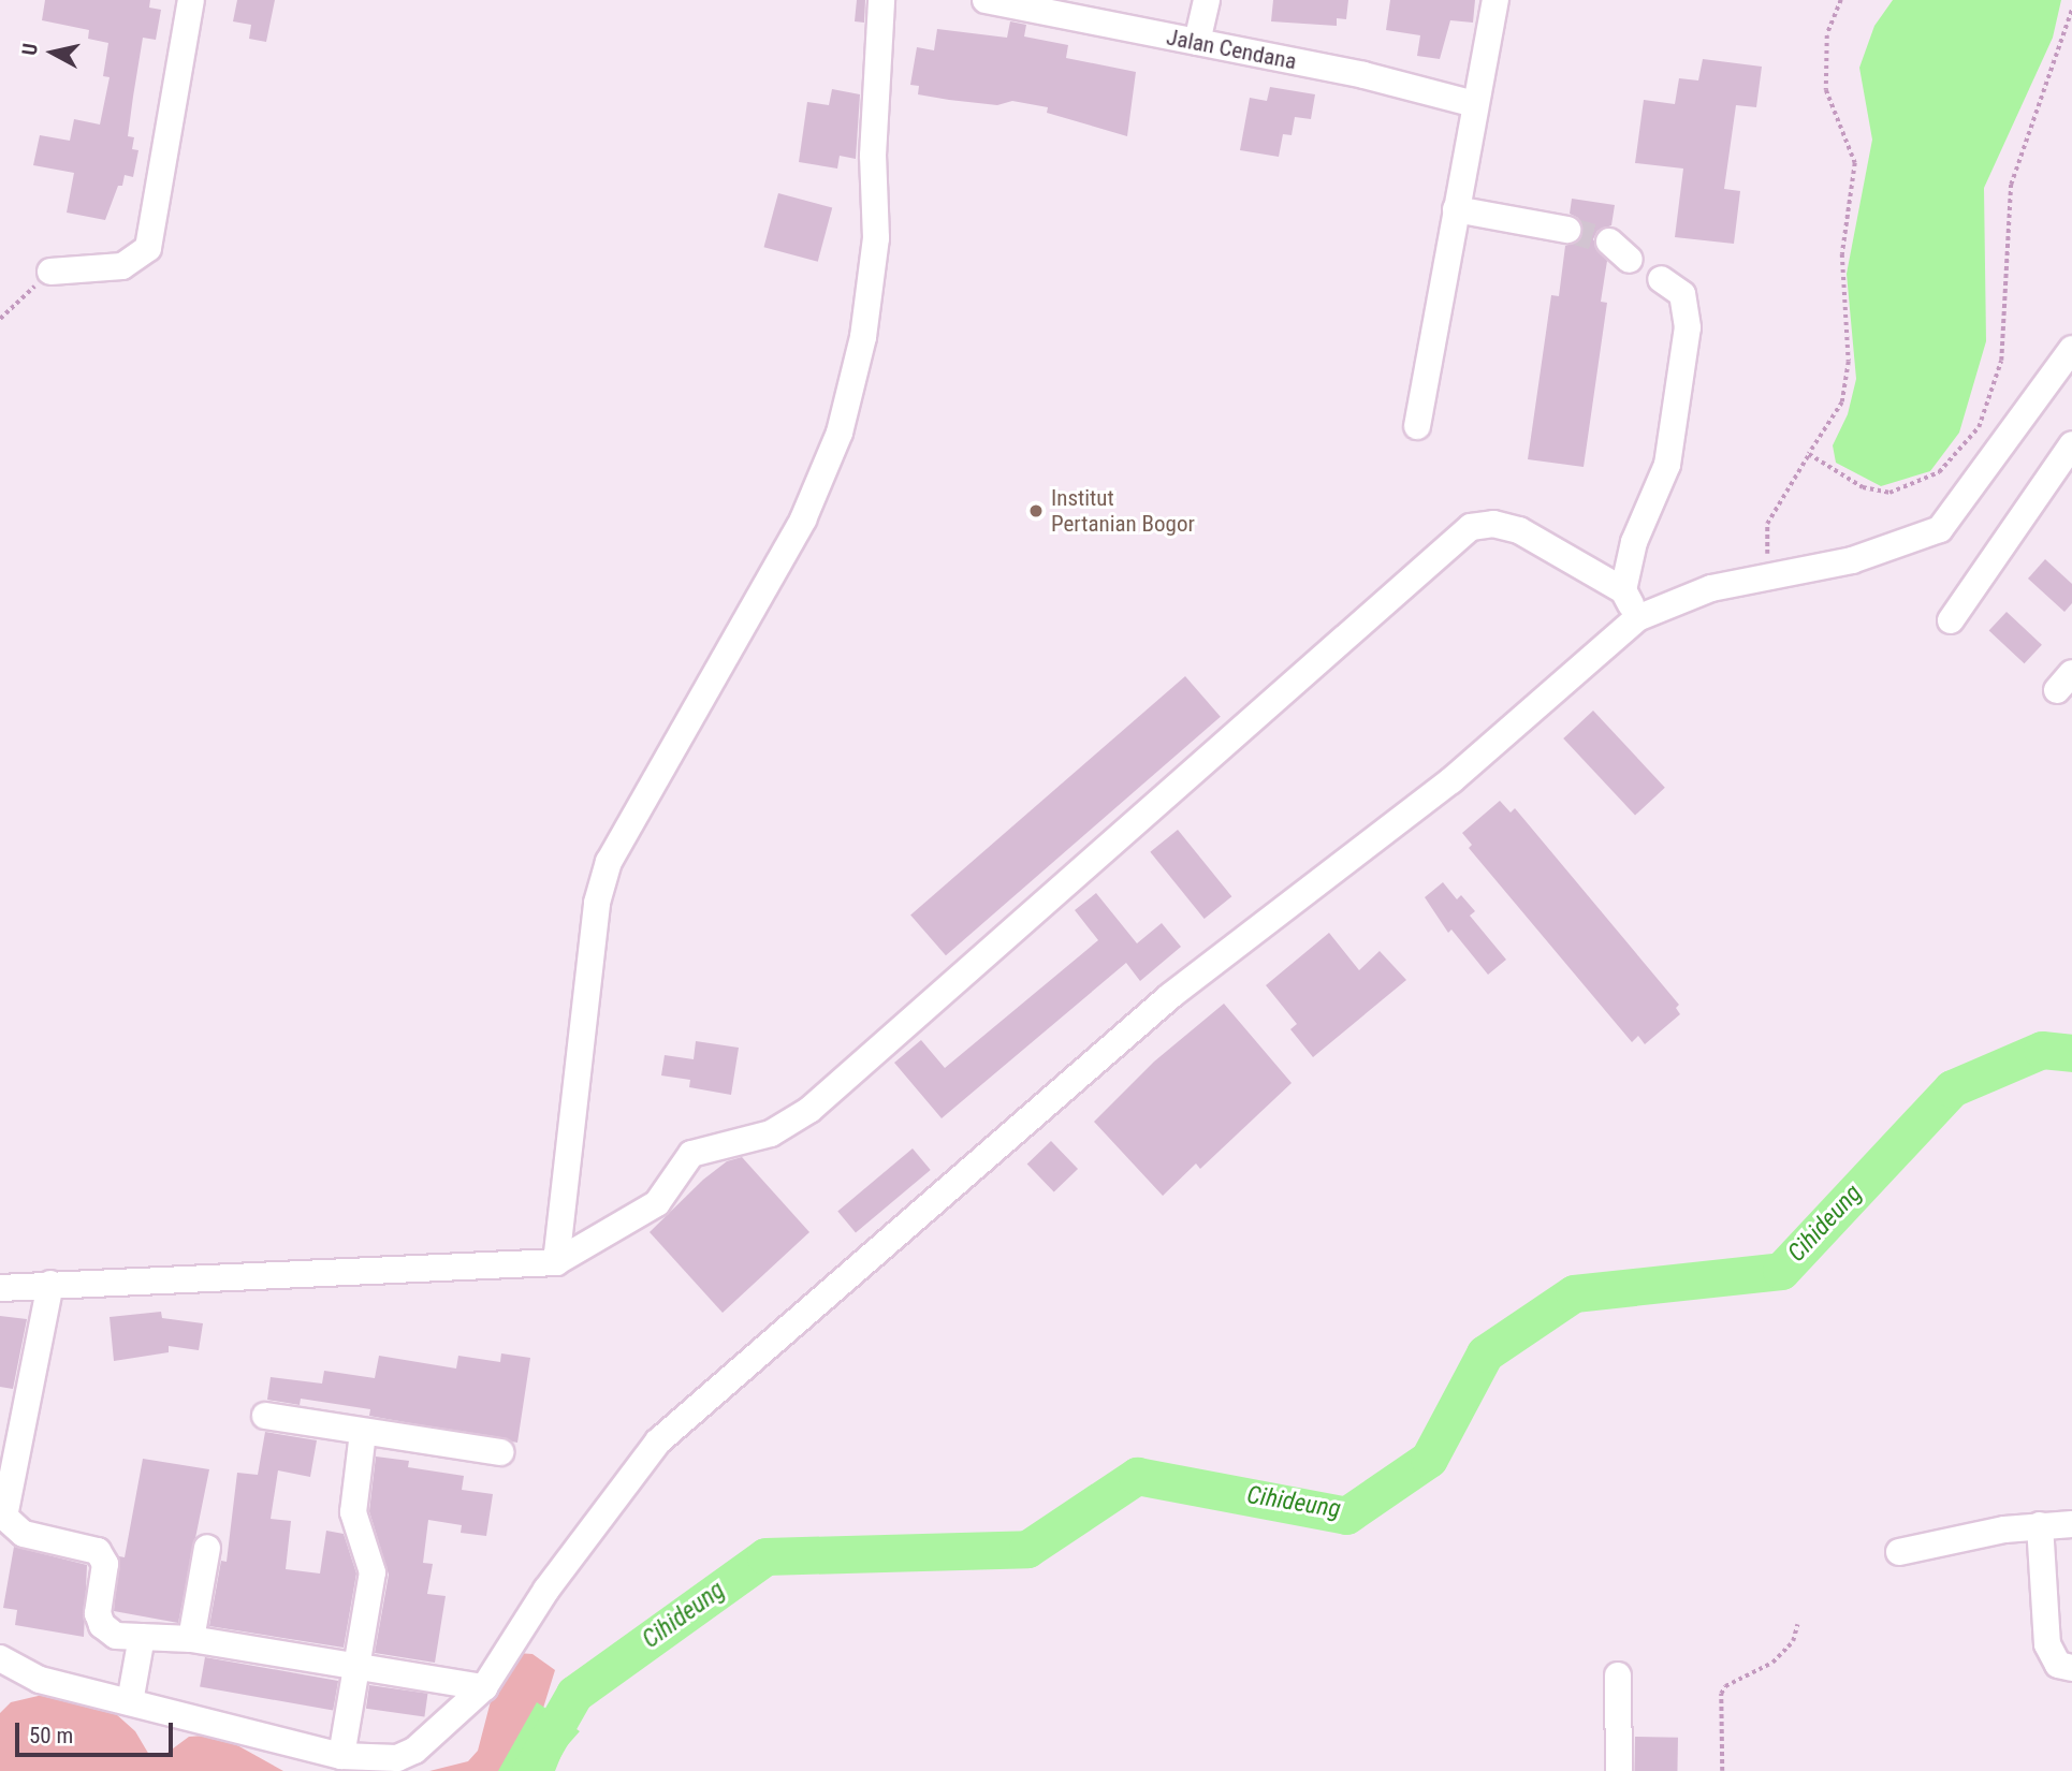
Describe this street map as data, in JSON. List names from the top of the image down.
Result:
{
  "streets": {
    "lane": ["Jalan Cendana"]
  },
  "water": ["Cihideung"],
  "places": ["Institut Pertanian Bogor"],
  "scale_bar": "50 m",
  "north": "left"
}
